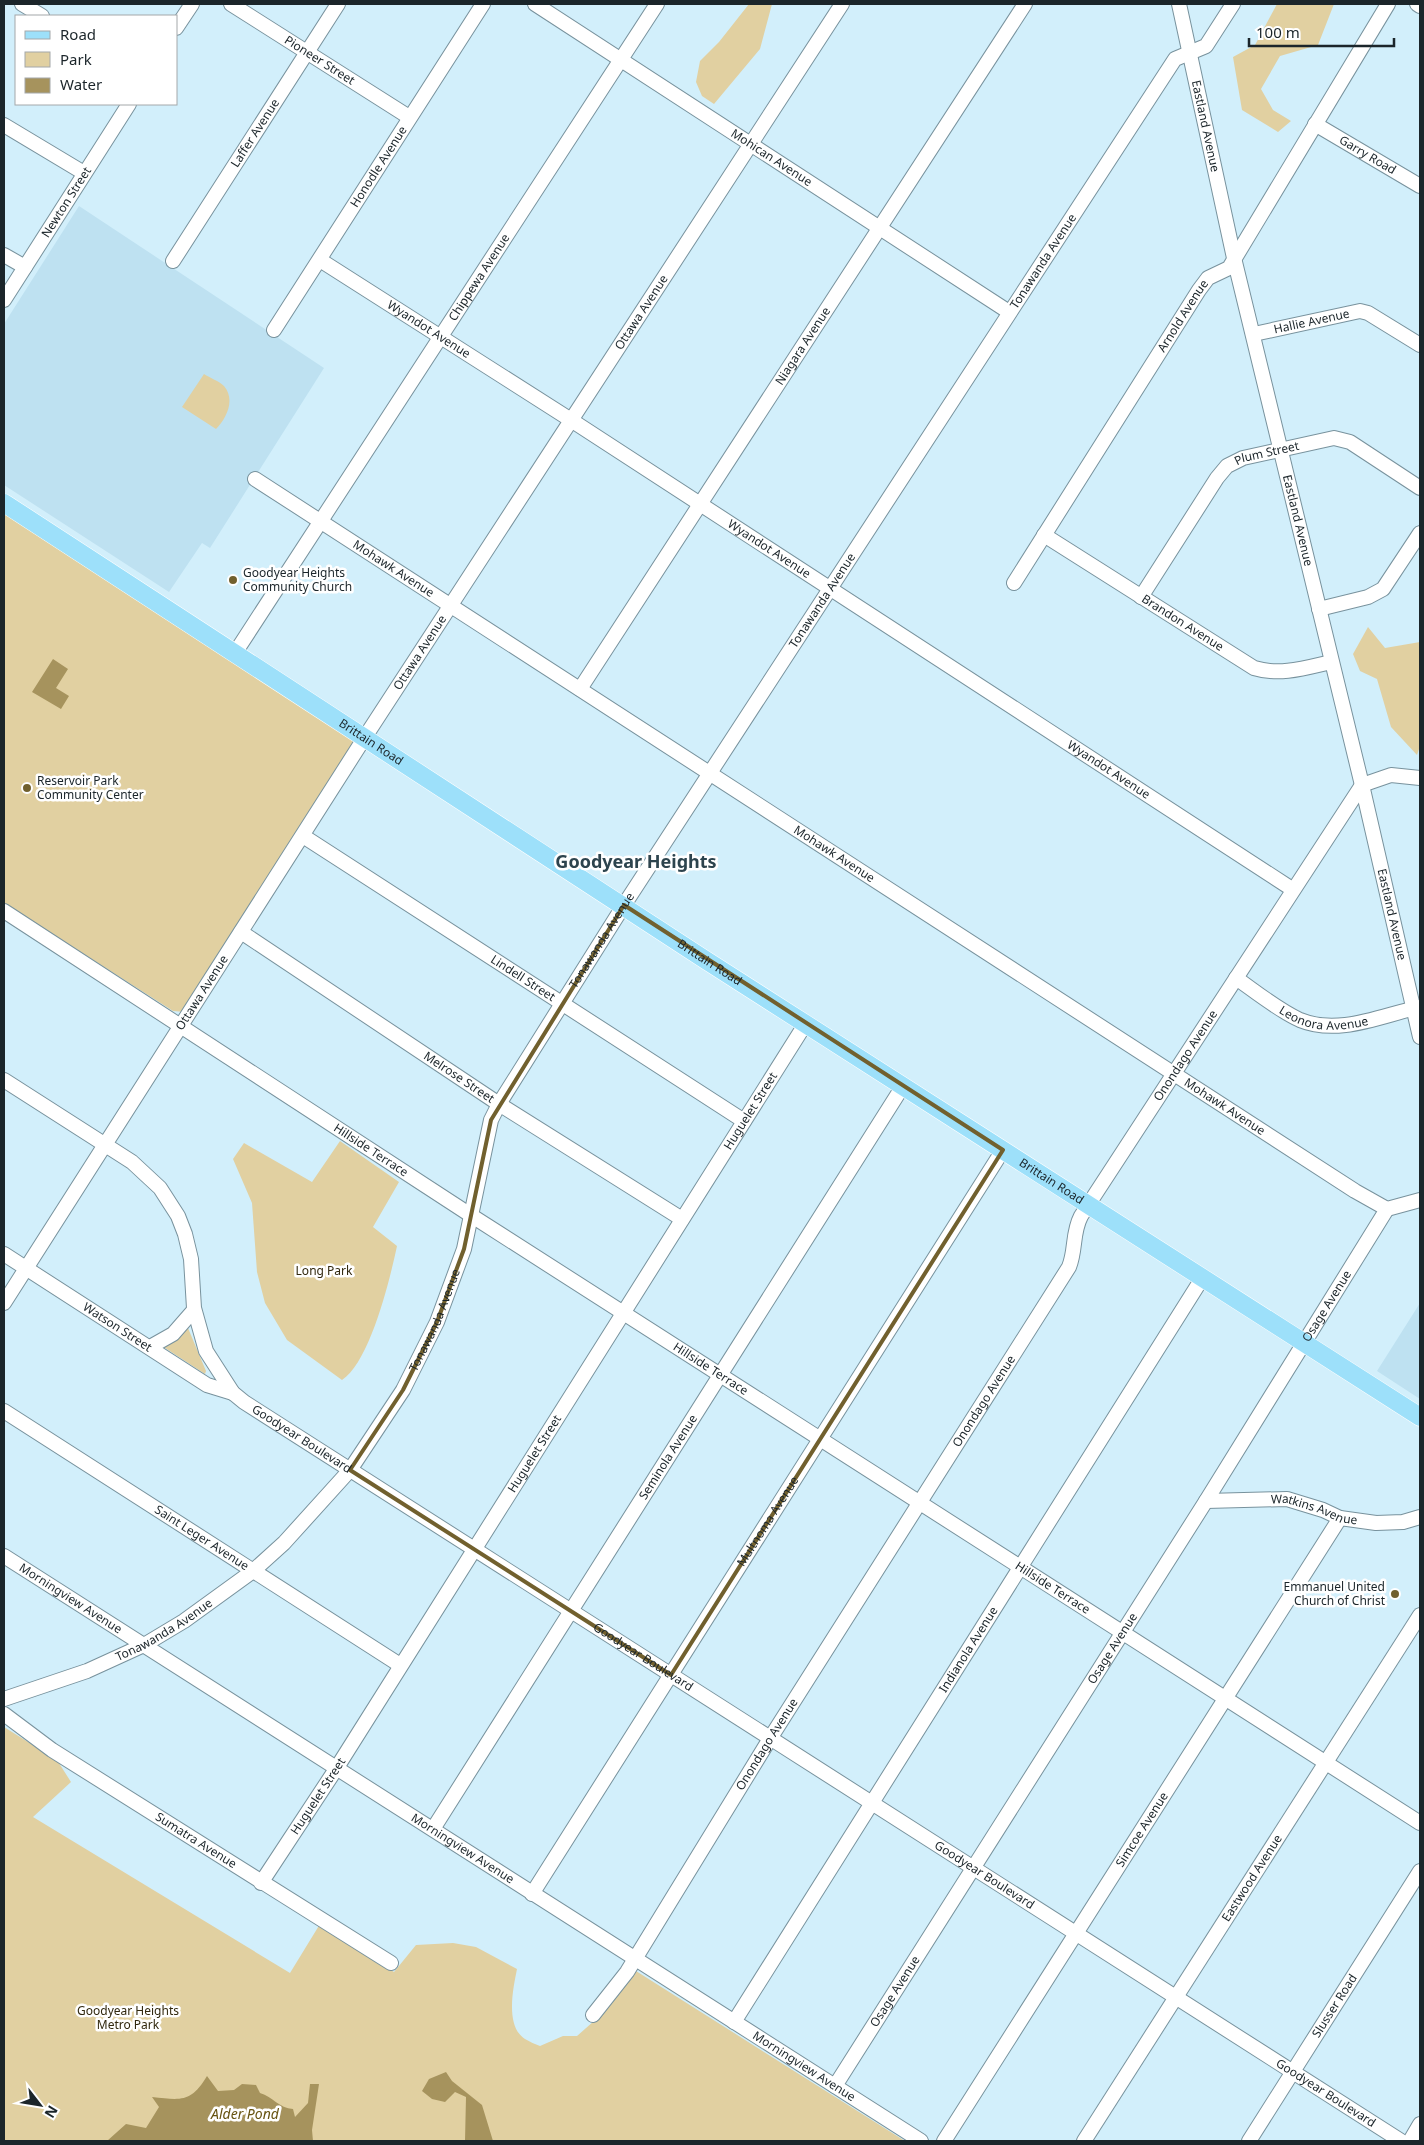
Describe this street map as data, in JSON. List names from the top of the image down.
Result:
{
  "streets": {
    "main road": ["Brittain Road"],
    "street": [
      "Pioneer Street",
      "Eastland Avenue",
      "Laffer Avenue",
      "Garry Road",
      "Mohican Avenue",
      "Honodle Avenue",
      "Newton Street",
      "Tonawanda Avenue",
      "Chippewa Avenue",
      "Ottawa Avenue",
      "Arnold Avenue",
      "Hallie Avenue",
      "Wyandot Avenue",
      "Niagara Avenue",
      "Plum Street",
      "Mohawk Avenue",
      "Brandon Avenue",
      "Lindell Street",
      "Leonora Avenue",
      "Onondago Avenue",
      "Melrose Street",
      "Huguelet Street",
      "Hillside Terrace",
      "Osage Avenue",
      "Watson Street",
      "Goodyear Boulevard",
      "Seminola Avenue",
      "Watkins Avenue",
      "Multnoma Avenue",
      "Saint Leger Avenue",
      "Morningview Avenue",
      "Indianola Avenue",
      "Simcoe Avenue",
      "Sumatra Avenue",
      "Eastwood Avenue",
      "Slusser Road"
    ]
  },
  "crossings": [
    ["Pioneer Street", "Laffer Avenue"],
    ["Pioneer Street", "Honodle Avenue"],
    ["Eastland Avenue", "Tonawanda Avenue"],
    ["Eastland Avenue", "Arnold Avenue"],
    ["Eastland Avenue", "Hallie Avenue"],
    ["Eastland Avenue", "Plum Street"],
    ["Eastland Avenue", "Brandon Avenue"],
    ["Eastland Avenue", "Leonora Avenue"],
    ["Eastland Avenue", "Onondago Avenue"],
    ["Garry Road", "Arnold Avenue"],
    ["Mohican Avenue", "Tonawanda Avenue"],
    ["Mohican Avenue", "Chippewa Avenue"],
    ["Mohican Avenue", "Ottawa Avenue"],
    ["Mohican Avenue", "Niagara Avenue"],
    ["Honodle Avenue", "Wyandot Avenue"],
    ["Tonawanda Avenue", "Wyandot Avenue"],
    ["Tonawanda Avenue", "Mohawk Avenue"],
    ["Tonawanda Avenue", "Brittain Road"],
    ["Tonawanda Avenue", "Lindell Street"],
    ["Tonawanda Avenue", "Melrose Street"],
    ["Tonawanda Avenue", "Hillside Terrace"],
    ["Tonawanda Avenue", "Goodyear Boulevard"],
    ["Tonawanda Avenue", "Saint Leger Avenue"],
    ["Tonawanda Avenue", "Morningview Avenue"],
    ["Chippewa Avenue", "Wyandot Avenue"],
    ["Chippewa Avenue", "Mohawk Avenue"],
    ["Chippewa Avenue", "Brittain Road"],
    ["Ottawa Avenue", "Wyandot Avenue"],
    ["Ottawa Avenue", "Mohawk Avenue"],
    ["Ottawa Avenue", "Brittain Road"],
    ["Ottawa Avenue", "Lindell Street"],
    ["Ottawa Avenue", "Melrose Street"],
    ["Ottawa Avenue", "Hillside Terrace"],
    ["Ottawa Avenue", "Watson Street"],
    ["Ottawa Avenue", "Goodyear Boulevard"],
    ["Arnold Avenue", "Brandon Avenue"],
    ["Wyandot Avenue", "Niagara Avenue"],
    ["Wyandot Avenue", "Onondago Avenue"],
    ["Niagara Avenue", "Mohawk Avenue"],
    ["Plum Street", "Brandon Avenue"],
    ["Mohawk Avenue", "Onondago Avenue"],
    ["Mohawk Avenue", "Osage Avenue"],
    ["Brittain Road", "Onondago Avenue"],
    ["Brittain Road", "Huguelet Street"],
    ["Brittain Road", "Osage Avenue"],
    ["Brittain Road", "Seminola Avenue"],
    ["Brittain Road", "Multnoma Avenue"],
    ["Brittain Road", "Indianola Avenue"],
    ["Lindell Street", "Huguelet Street"],
    ["Leonora Avenue", "Onondago Avenue"],
    ["Onondago Avenue", "Hillside Terrace"],
    ["Onondago Avenue", "Goodyear Boulevard"],
    ["Onondago Avenue", "Morningview Avenue"],
    ["Melrose Street", "Huguelet Street"],
    ["Huguelet Street", "Hillside Terrace"],
    ["Huguelet Street", "Goodyear Boulevard"],
    ["Huguelet Street", "Saint Leger Avenue"],
    ["Huguelet Street", "Morningview Avenue"],
    ["Huguelet Street", "Sumatra Avenue"],
    ["Hillside Terrace", "Osage Avenue"],
    ["Hillside Terrace", "Seminola Avenue"],
    ["Hillside Terrace", "Multnoma Avenue"],
    ["Hillside Terrace", "Indianola Avenue"],
    ["Hillside Terrace", "Simcoe Avenue"],
    ["Hillside Terrace", "Eastwood Avenue"],
    ["Osage Avenue", "Goodyear Boulevard"],
    ["Osage Avenue", "Watkins Avenue"],
    ["Osage Avenue", "Morningview Avenue"],
    ["Watson Street", "Goodyear Boulevard"],
    ["Goodyear Boulevard", "Seminola Avenue"],
    ["Goodyear Boulevard", "Multnoma Avenue"],
    ["Goodyear Boulevard", "Indianola Avenue"],
    ["Goodyear Boulevard", "Simcoe Avenue"],
    ["Goodyear Boulevard", "Eastwood Avenue"],
    ["Goodyear Boulevard", "Slusser Road"],
    ["Seminola Avenue", "Morningview Avenue"],
    ["Watkins Avenue", "Simcoe Avenue"],
    ["Multnoma Avenue", "Morningview Avenue"],
    ["Morningview Avenue", "Indianola Avenue"]
  ],
  "districts": ["Goodyear Heights"],
  "water": ["Alder Pond"],
  "parks": ["Long Park", "Goodyear Heights Metro Park"],
  "places": ["Goodyear Heights Community Church", "Reservoir Park Community Center", "Emmanuel United Church of Christ"],
  "legend": ["Road", "Park", "Water"],
  "scale_bar": "100 m",
  "north": "bottom right"
}
